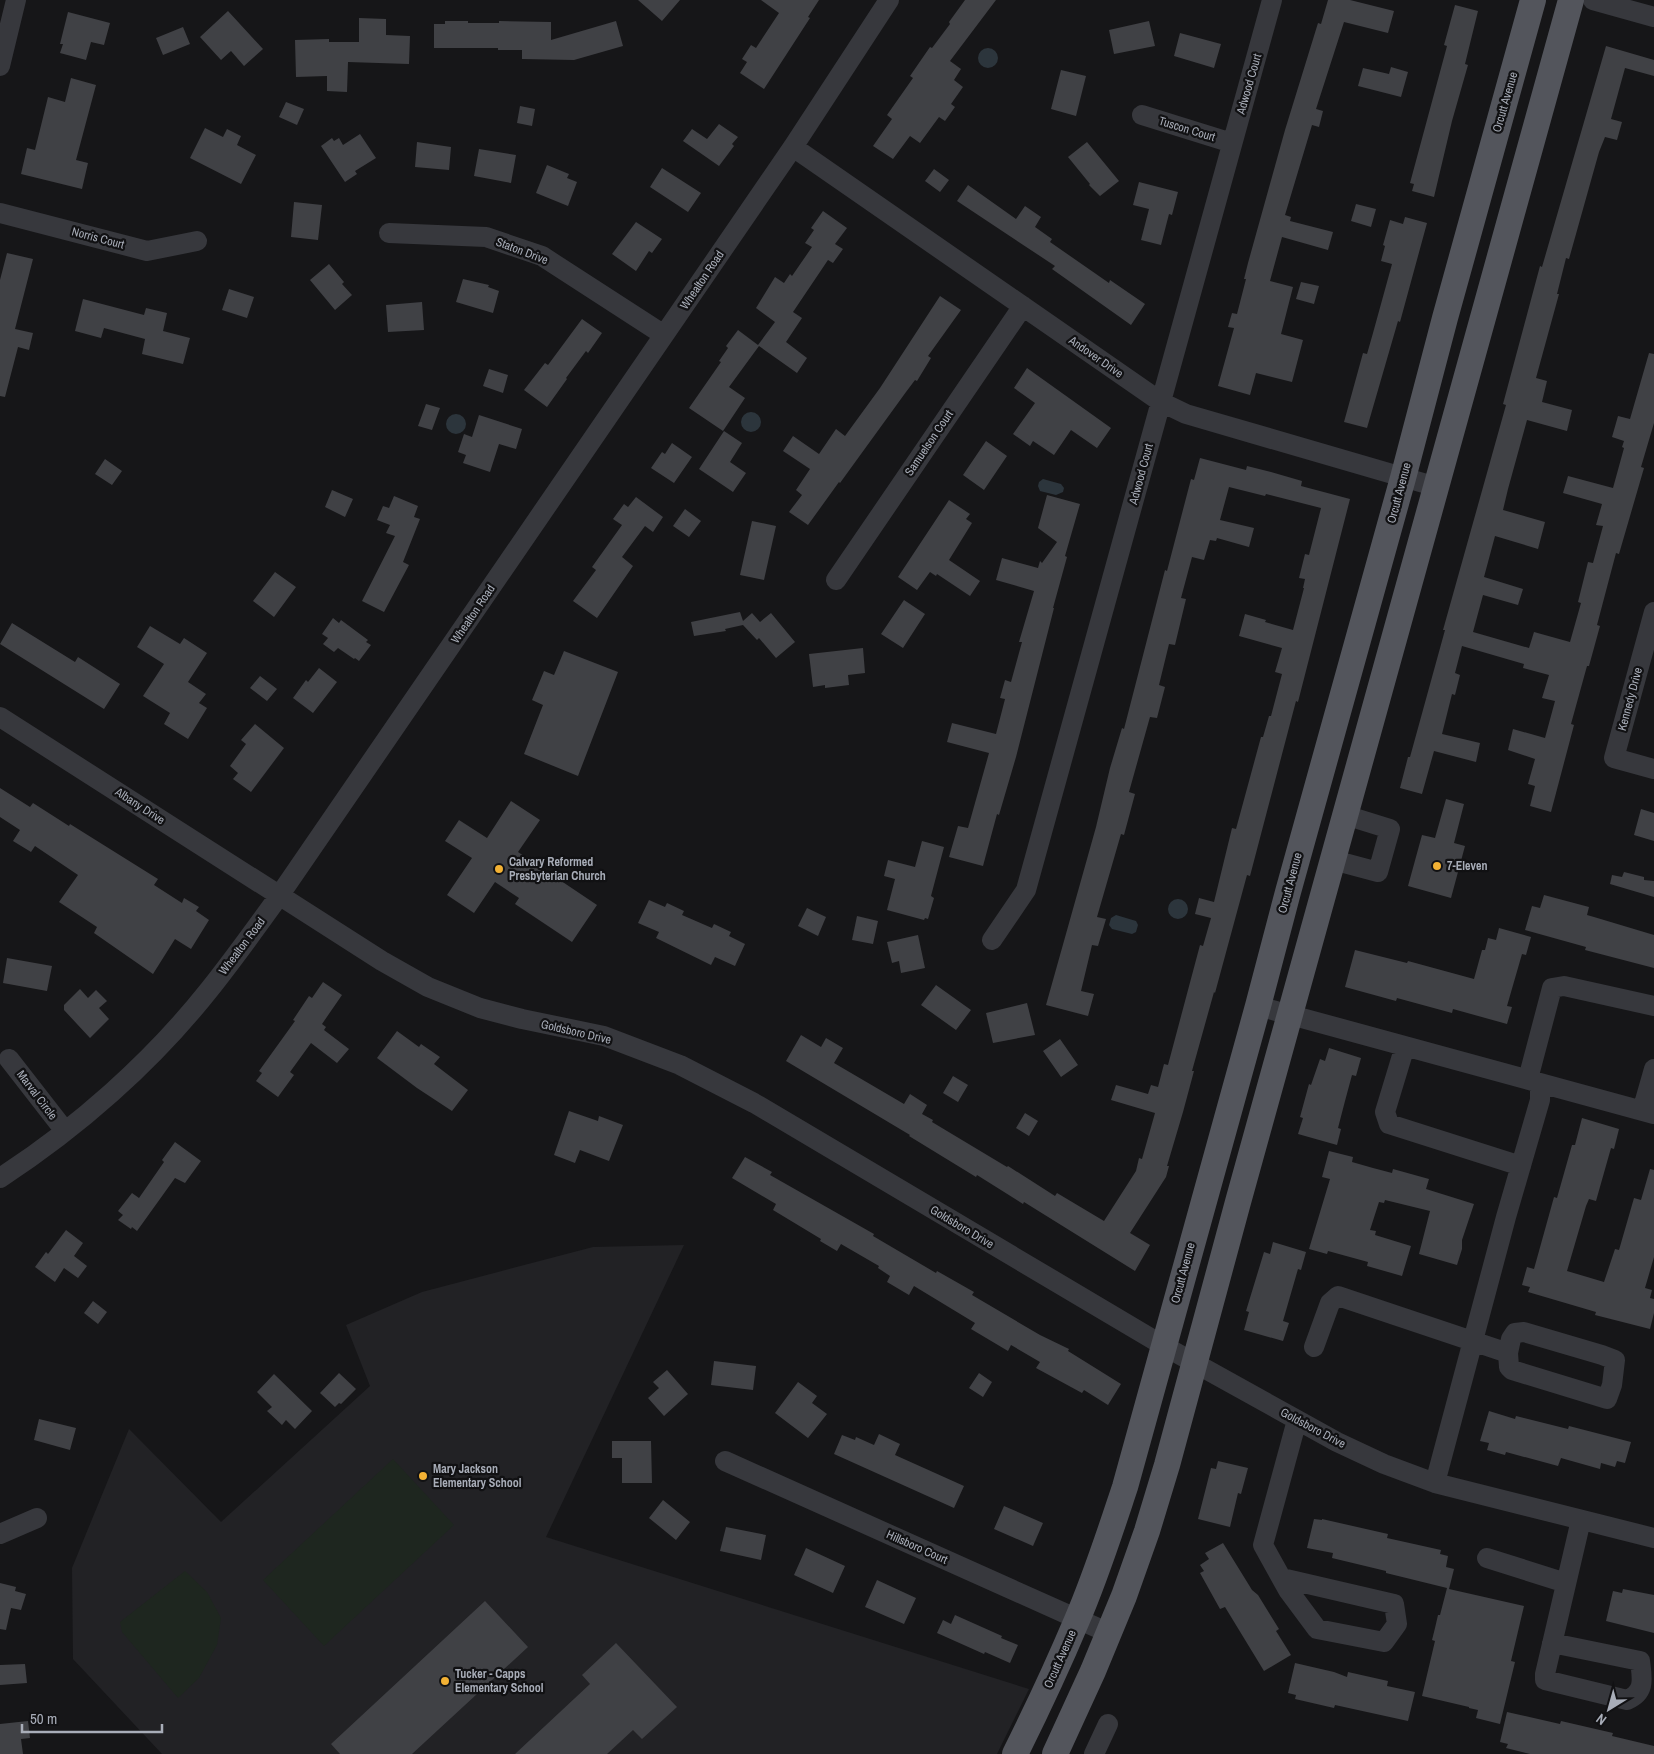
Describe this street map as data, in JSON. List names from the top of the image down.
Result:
{
  "streets": {
    "main road": ["Orcutt Avenue"],
    "street": [
      "Adwood Court",
      "Tuscon Court",
      "Norris Court",
      "Staton Drive",
      "Whealton Road",
      "Andover Drive",
      "Samuelson Court",
      "Kennedy Drive",
      "Albany Drive",
      "Goldsboro Drive",
      "Marval Circle",
      "Hillsboro Court"
    ]
  },
  "crossings": [
    ["Adwood Court", "Tuscon Court"],
    ["Adwood Court", "Andover Drive"],
    ["Orcutt Avenue", "Andover Drive"],
    ["Orcutt Avenue", "Goldsboro Drive"],
    ["Orcutt Avenue", "Hillsboro Court"],
    ["Staton Drive", "Whealton Road"],
    ["Whealton Road", "Andover Drive"],
    ["Whealton Road", "Albany Drive"],
    ["Whealton Road", "Goldsboro Drive"],
    ["Whealton Road", "Marval Circle"],
    ["Andover Drive", "Samuelson Court"],
    ["Albany Drive", "Goldsboro Drive"]
  ],
  "places": [
    "7-Eleven",
    "Calvary Reformed Presbyterian Church",
    "Mary Jackson Elementary School",
    "Tucker - Capps Elementary School"
  ],
  "scale_bar": "50 m",
  "north": "bottom left"
}
